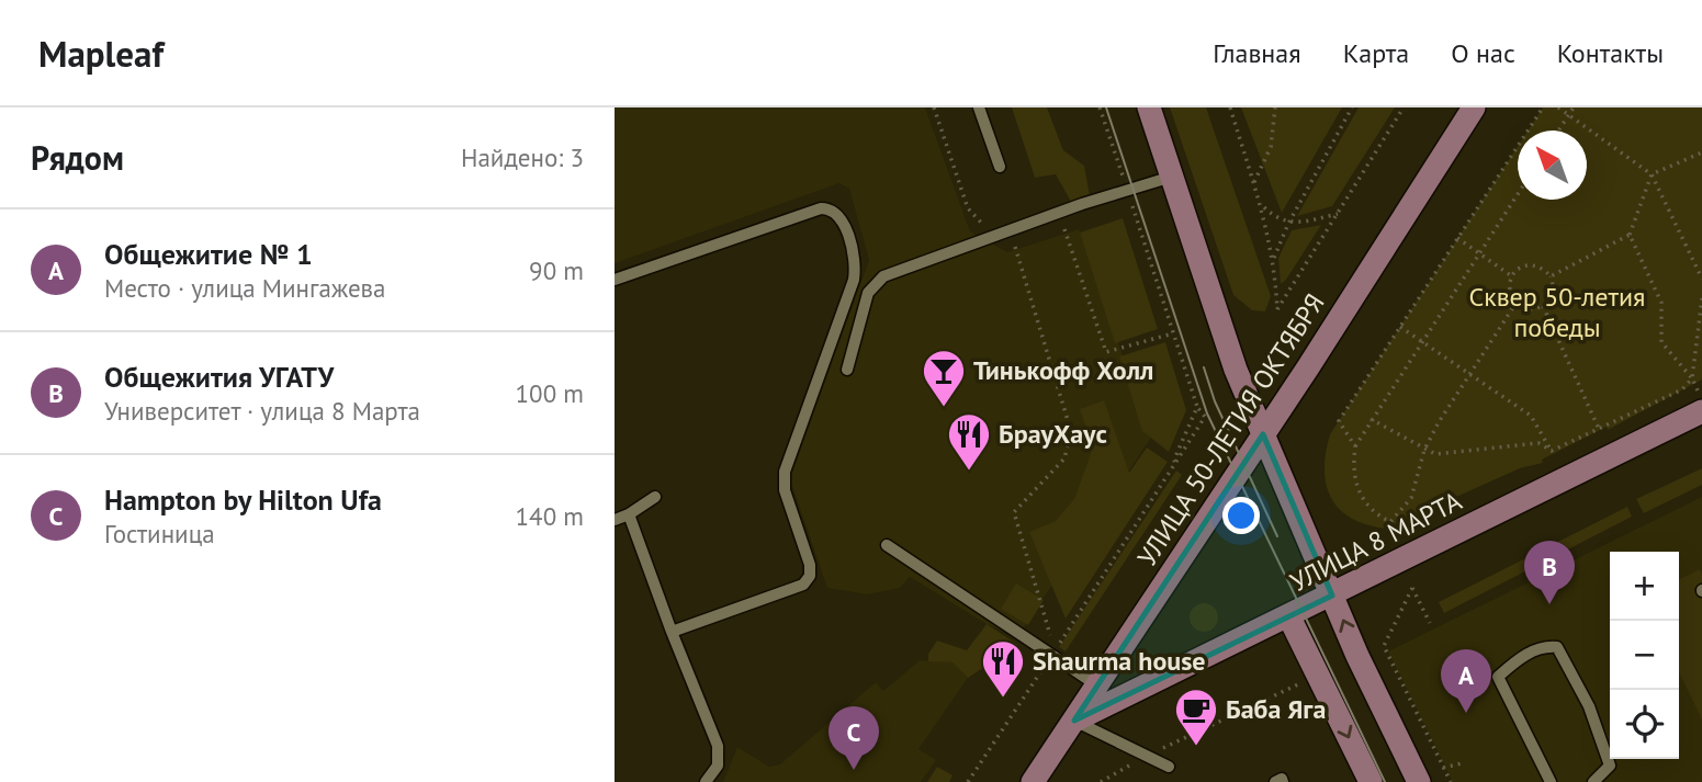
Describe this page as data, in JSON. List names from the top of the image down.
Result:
{
  "streets": {
    "main road": ["УЛИЦА 50-ЛЕТИЯ ОКТЯБРЯ", "УЛИЦА 8 МАРТА"]
  },
  "crossings": [
    ["УЛИЦА 50-ЛЕТИЯ ОКТЯБРЯ", "УЛИЦА 8 МАРТА"]
  ],
  "parks": ["Сквер 50-летия победы"],
  "places": {
    "bar": ["Тинькофф Холл"],
    "restaurant": ["БрауХаус", "Shaurma house"],
    "cafe": ["Баба Яга"]
  },
  "north": "top left",
  "page": {
    "header": "Mapleaf",
    "nav": [
      "Главная",
      "Карта",
      "О нас",
      "Контакты"
    ],
    "heading": ["Рядом", "Найдено: 3"],
    "list": [
      {
        "mark": "A",
        "name": "Общежитие № 1",
        "note": "Место · улица Мингажева",
        "value": "90 m"
      },
      {
        "mark": "B",
        "name": "Общежития УГАТУ",
        "note": "Университет · улица 8 Марта",
        "value": "100 m"
      },
      {
        "mark": "C",
        "name": "Hampton by Hilton Ufa",
        "note": "Гостиница",
        "value": "140 m"
      }
    ],
    "pins": ["B", "A", "C"],
    "map_buttons": ["+", "−"]
  }
}
